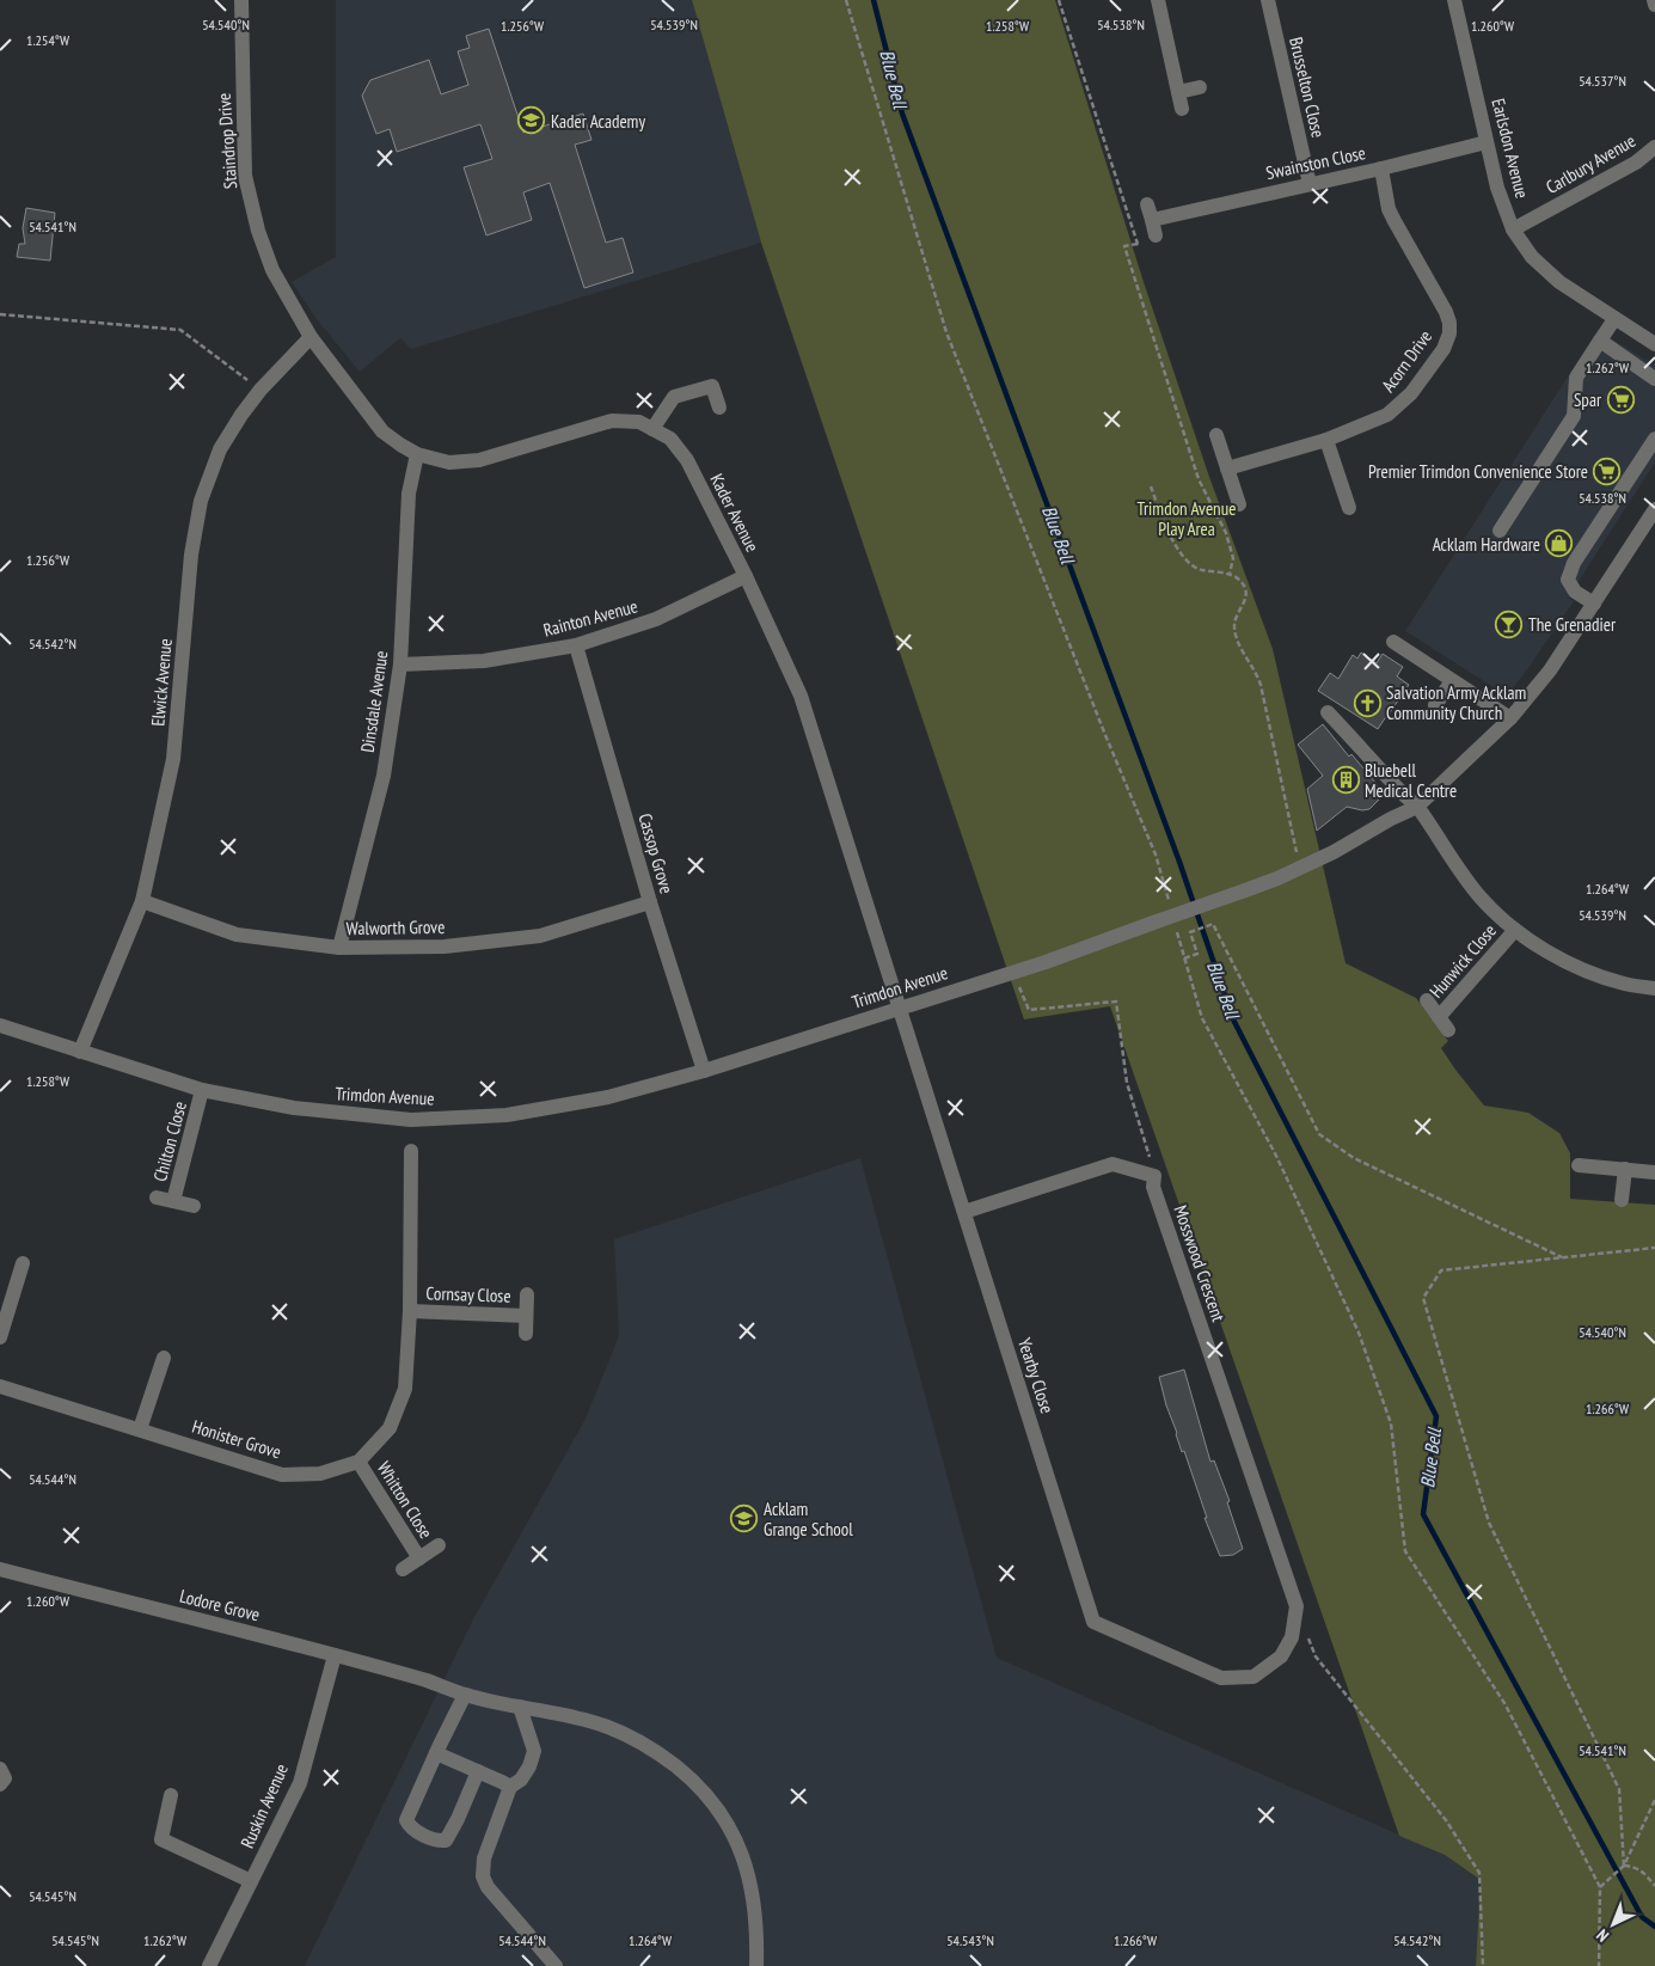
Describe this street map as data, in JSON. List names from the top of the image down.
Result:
{
  "streets": {
    "street": [
      "Brusselton Close",
      "Staindrop Drive",
      "Earlsdon Avenue",
      "Swainston Close",
      "Carlbury Avenue",
      "Acorn Drive",
      "Kader Avenue",
      "Rainton Avenue",
      "Elwick Avenue",
      "Dinsdale Avenue",
      "Cassop Grove",
      "Walworth Grove",
      "Hunwick Close",
      "Trimdon Avenue",
      "Chilton Close",
      "Mosswood Crescent",
      "Cornsay Close",
      "Yearby Close",
      "Honister Grove",
      "Whitton Close",
      "Lodore Grove",
      "Ruskin Avenue"
    ]
  },
  "crossings": [
    ["Brusselton Close", "Swainston Close"],
    ["Staindrop Drive", "Kader Avenue"],
    ["Staindrop Drive", "Elwick Avenue"],
    ["Earlsdon Avenue", "Swainston Close"],
    ["Earlsdon Avenue", "Carlbury Avenue"],
    ["Swainston Close", "Acorn Drive"],
    ["Kader Avenue", "Rainton Avenue"],
    ["Kader Avenue", "Elwick Avenue"],
    ["Kader Avenue", "Dinsdale Avenue"],
    ["Kader Avenue", "Trimdon Avenue"],
    ["Kader Avenue", "Yearby Close"],
    ["Rainton Avenue", "Dinsdale Avenue"],
    ["Rainton Avenue", "Cassop Grove"],
    ["Elwick Avenue", "Walworth Grove"],
    ["Elwick Avenue", "Trimdon Avenue"],
    ["Dinsdale Avenue", "Walworth Grove"],
    ["Cassop Grove", "Walworth Grove"],
    ["Cassop Grove", "Trimdon Avenue"],
    ["Trimdon Avenue", "Chilton Close"],
    ["Trimdon Avenue", "Yearby Close"],
    ["Mosswood Crescent", "Yearby Close"],
    ["Cornsay Close", "Honister Grove"],
    ["Honister Grove", "Whitton Close"],
    ["Lodore Grove", "Ruskin Avenue"]
  ],
  "water": ["Blue Bell"],
  "parks": ["Trimdon Avenue Play Area"],
  "places": {
    "school or university": ["Kader Academy", "Acklam Grange School"],
    "supermarket": ["Spar", "Premier Trimdon Convenience Store"],
    "shop": ["Acklam Hardware"],
    "bar": ["The Grenadier"],
    "church": ["Salvation Army Acklam Community Church"],
    "building": ["Bluebell Medical Centre"]
  },
  "north": "bottom left",
  "coordinates": [
    "54.540°N",
    "54.538°N",
    "54.539°N",
    "1.256°W",
    "1.258°W",
    "1.260°W",
    "1.254°W",
    "54.537°N",
    "54.541°N",
    "1.262°W",
    "54.542°N",
    "1.264°W",
    "1.266°W",
    "54.544°N",
    "54.545°N",
    "54.543°N"
  ]
}
